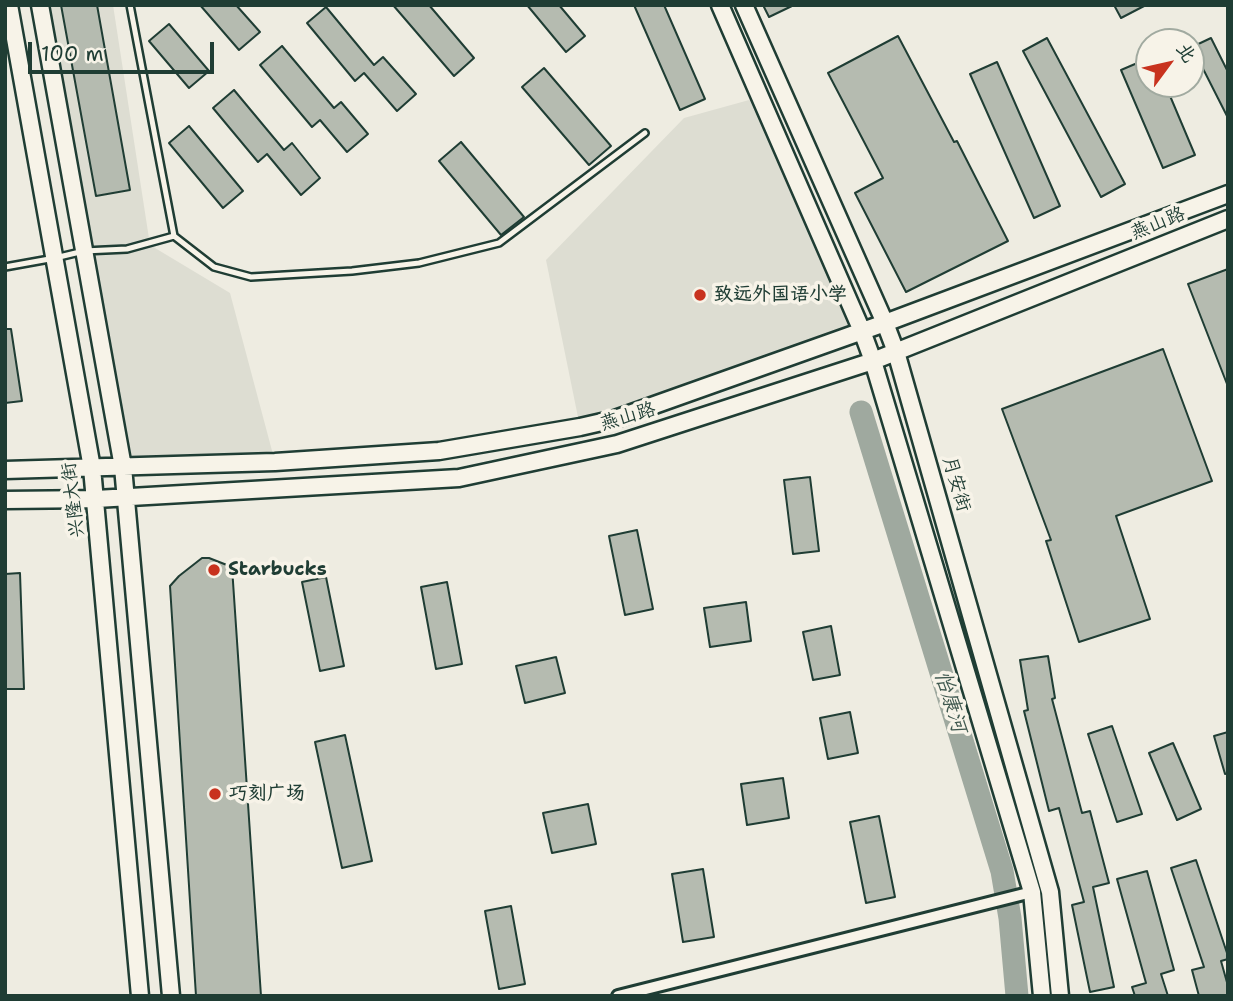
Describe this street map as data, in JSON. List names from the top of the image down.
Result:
{
  "streets": {
    "street": ["燕山路", "月安街", "兴隆大街"]
  },
  "crossings": [
    ["燕山路", "月安街"],
    ["燕山路", "兴隆大街"]
  ],
  "water": ["怡康河"],
  "places": ["致远外国语小学", "Starbucks", "巧刻广场"],
  "scale_bar": "100 m",
  "north": "top right"
}
